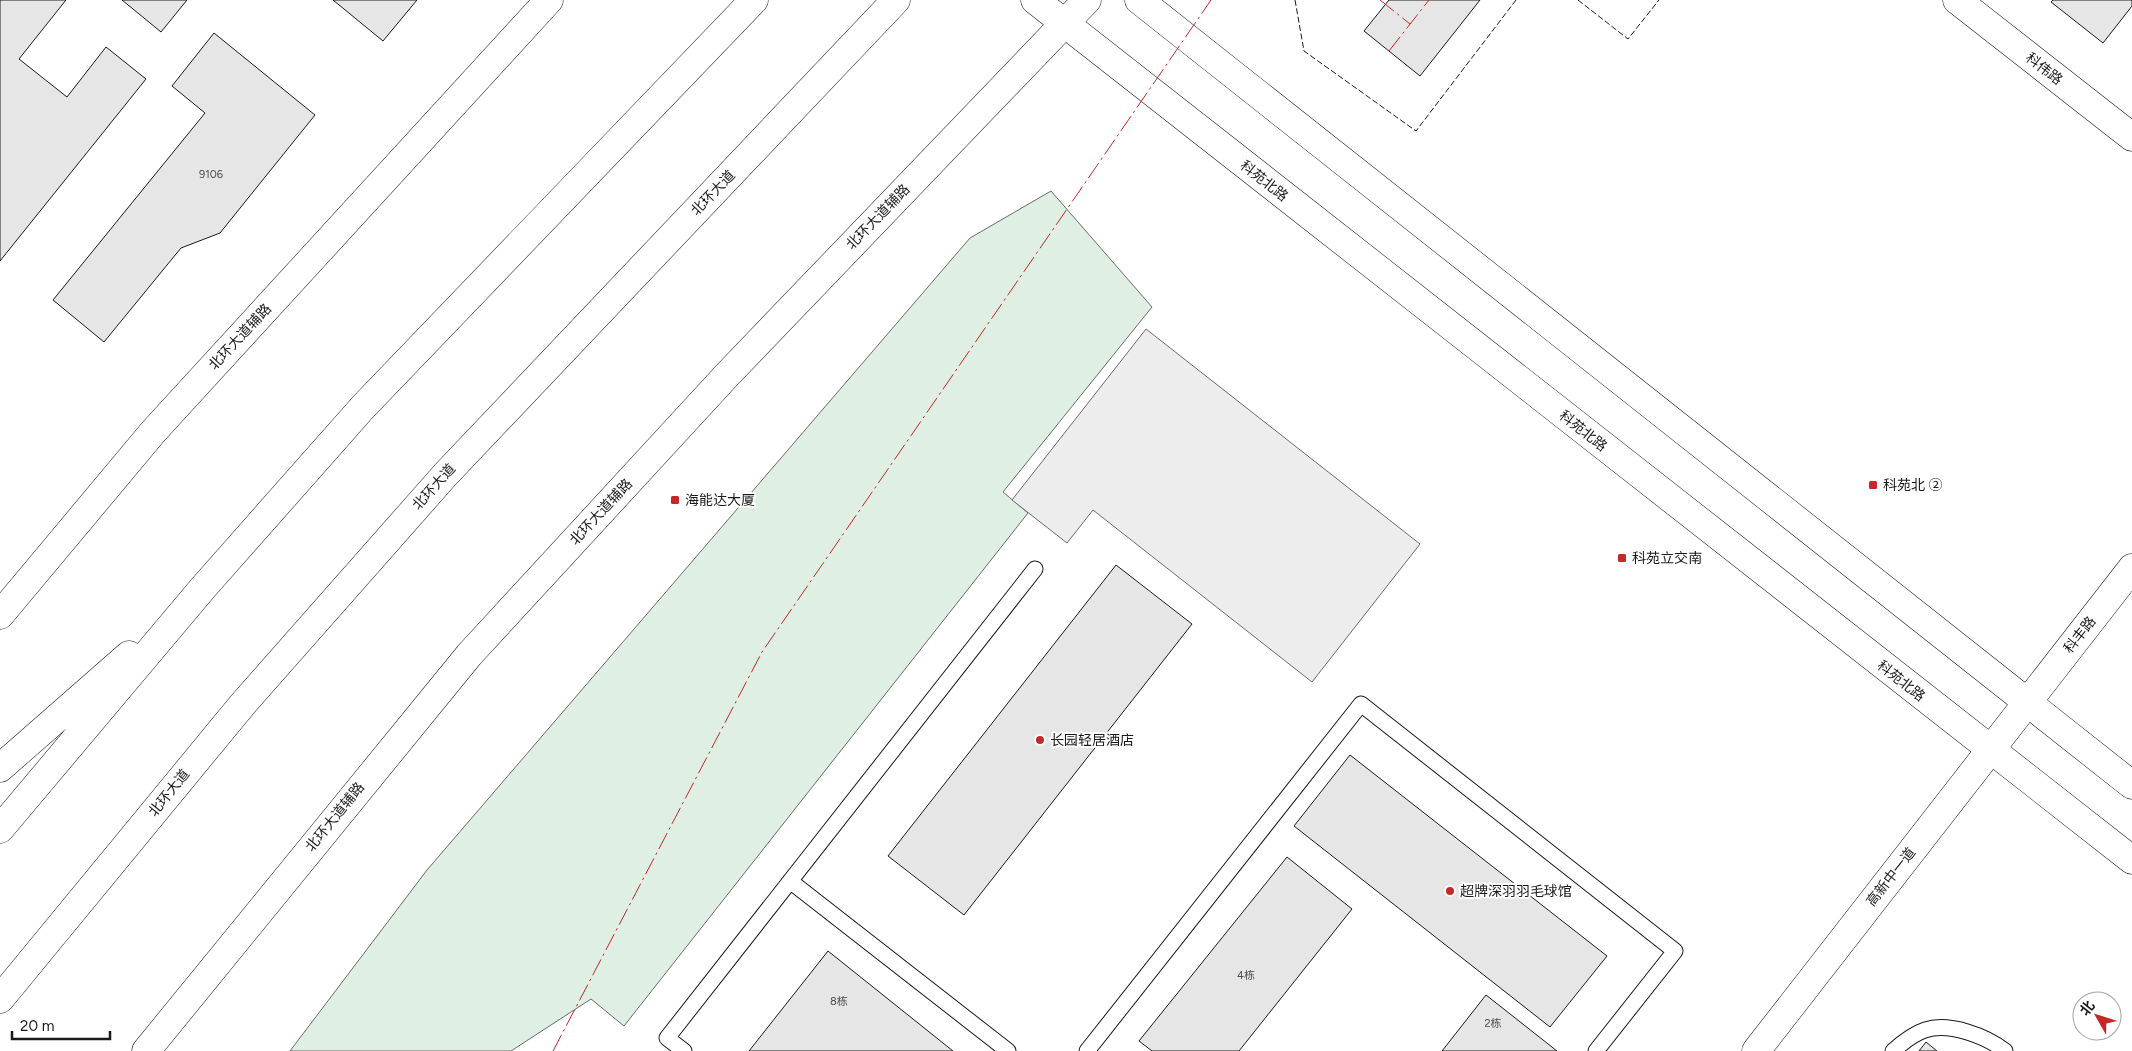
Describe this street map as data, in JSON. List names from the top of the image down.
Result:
{
  "streets": {
    "main road": [
      "科伟路",
      "科苑北路",
      "北环大道",
      "北环大道辅路",
      "科丰路",
      "高新中一道"
    ]
  },
  "crossings": [
    ["科苑北路", "北环大道辅路"],
    ["科苑北路", "高新中一道"],
    ["科丰路", "高新中一道"]
  ],
  "places": {
    "transit": ["科苑北 ②", "海能达大厦", "科苑立交南"],
    "other": ["长园轻居酒店", "超牌深羽羽毛球馆"]
  },
  "house_numbers": [
    "9106",
    "4栋",
    "8栋",
    "2栋"
  ],
  "scale_bar": "20 m",
  "north": "top left"
}
